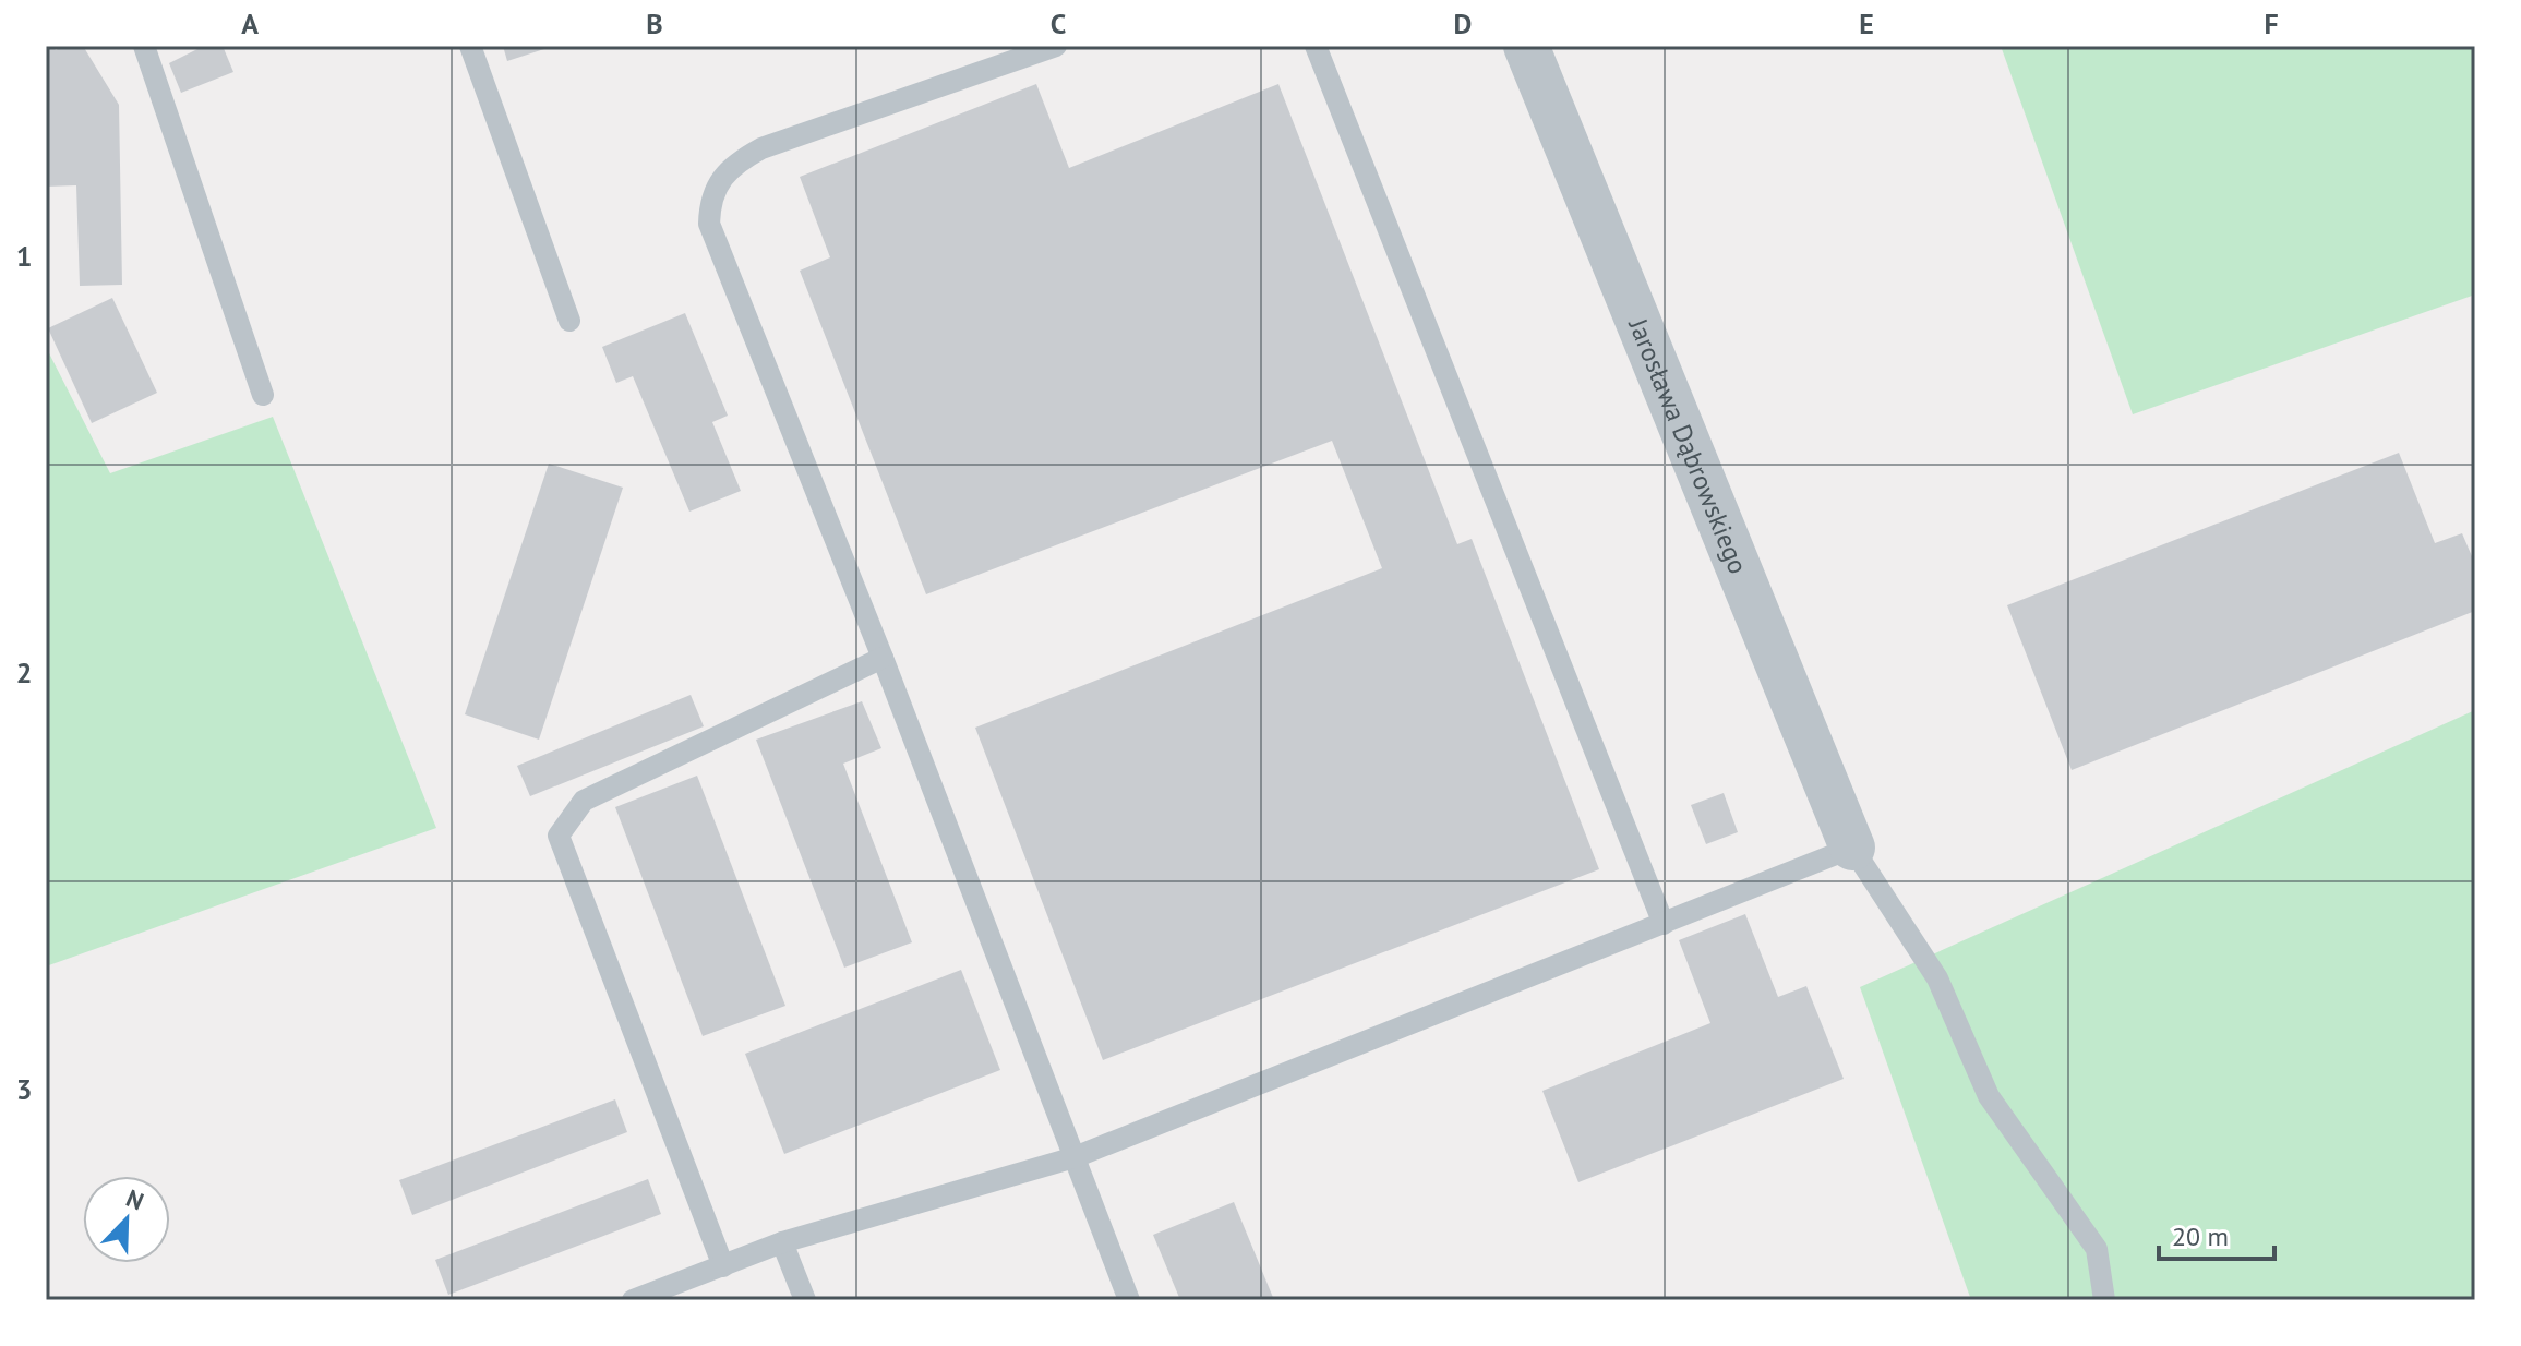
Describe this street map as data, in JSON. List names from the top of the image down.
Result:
{
  "streets": {
    "street": ["Jarosława Dąbrowskiego"]
  },
  "scale_bar": "20 m",
  "north": "top right",
  "grid": {
    "columns": [
      "A",
      "B",
      "C",
      "D",
      "E",
      "F"
    ],
    "rows": ["1", "2", "3"]
  }
}
